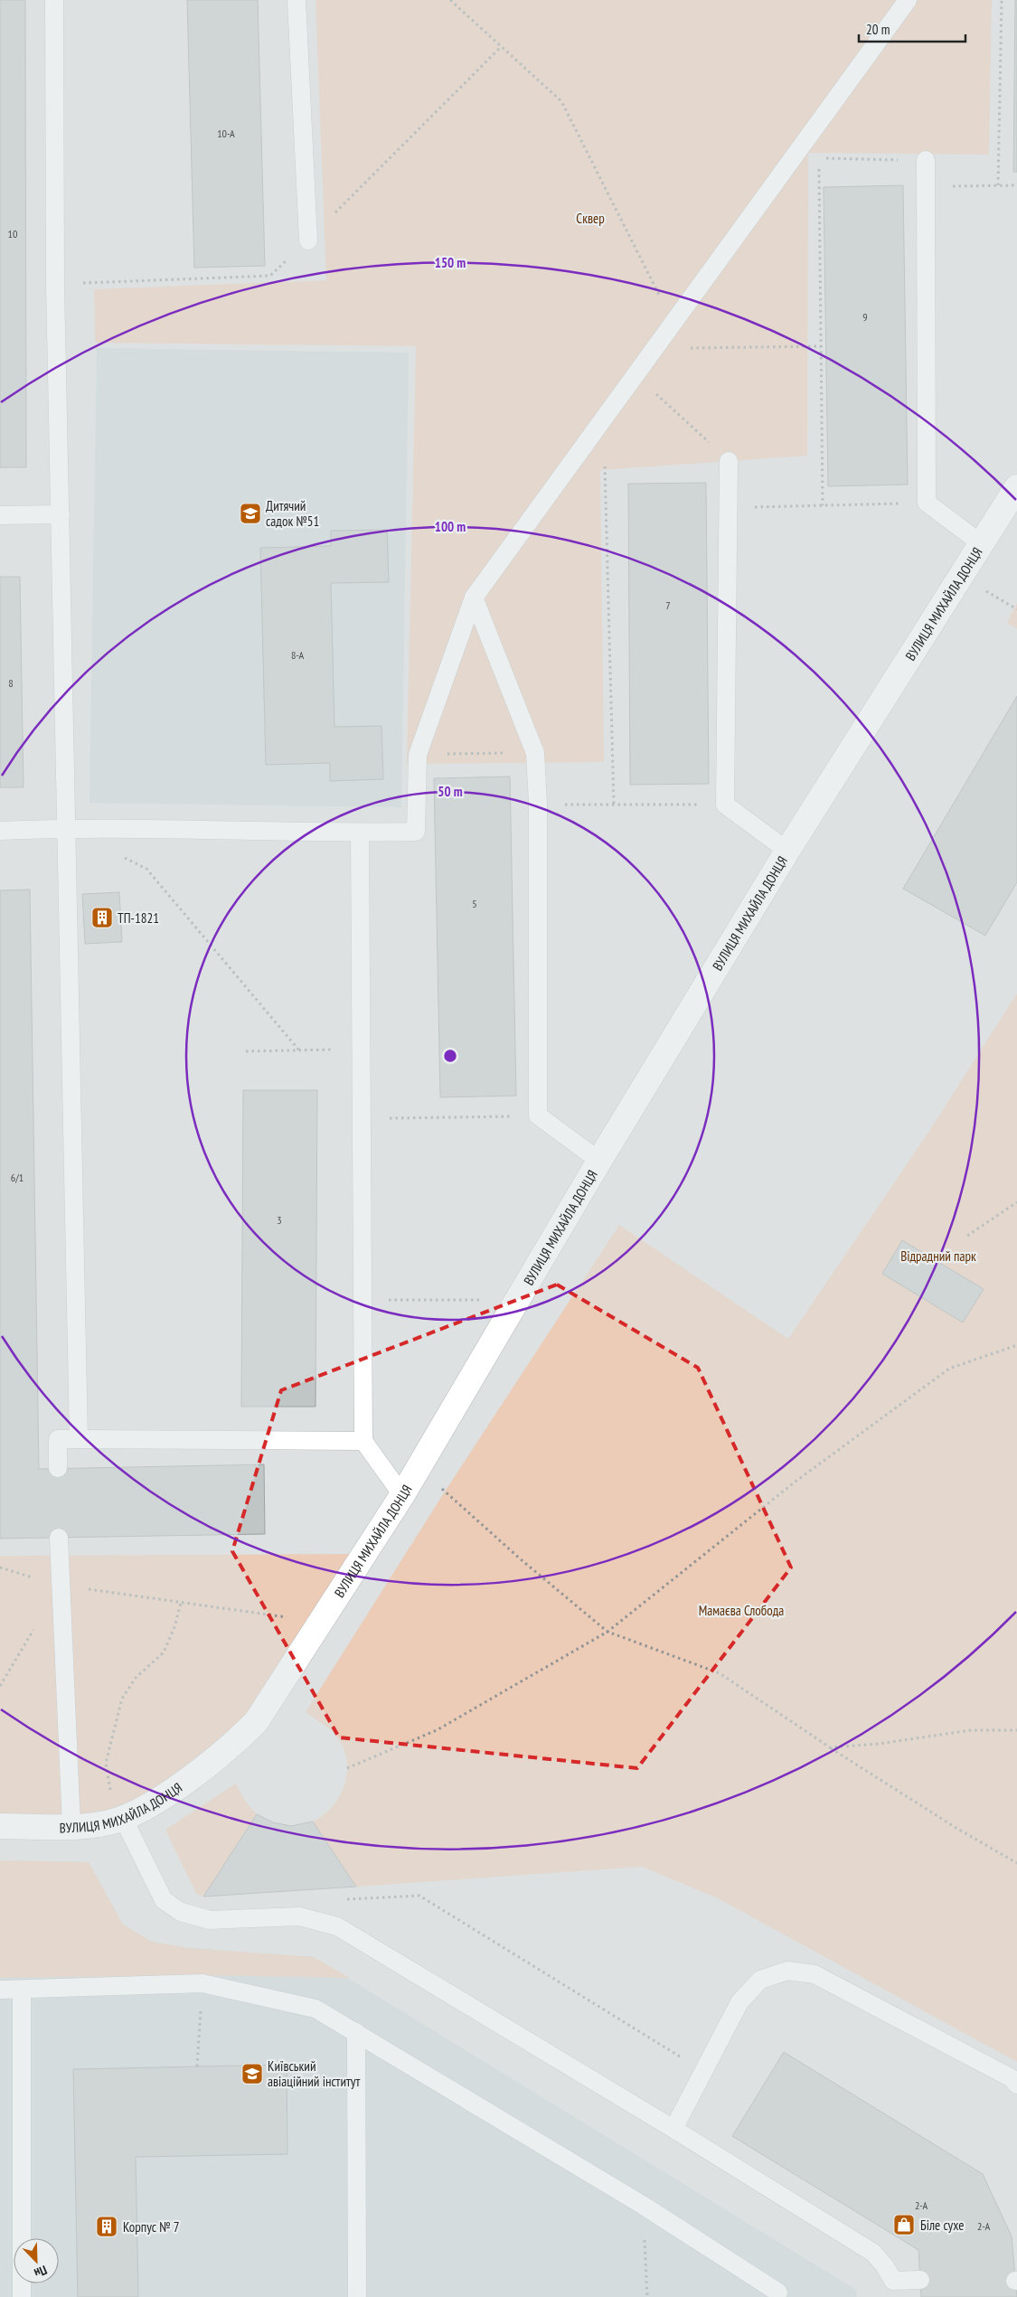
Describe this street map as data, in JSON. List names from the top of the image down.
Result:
{
  "streets": {
    "street": ["ВУЛИЦЯ МИХАЙЛА ДОНЦЯ"]
  },
  "parks": ["Сквер", "Відрадний парк", "Мамаєва Слобода"],
  "places": {
    "school or university": ["Дитячий садок №51", "Київський авіаційний інститут"],
    "building": ["ТП-1821", "Корпус № 7"],
    "shop": ["Біле сухе"]
  },
  "house_numbers": [
    "10-А",
    "10",
    "9",
    "7",
    "8-А",
    "8",
    "5",
    "6/1",
    "3",
    "2-А",
    "2-А"
  ],
  "scale_bar": "20 m",
  "north": "bottom right",
  "rings": ["150 m", "100 m", "50 m"]
}
